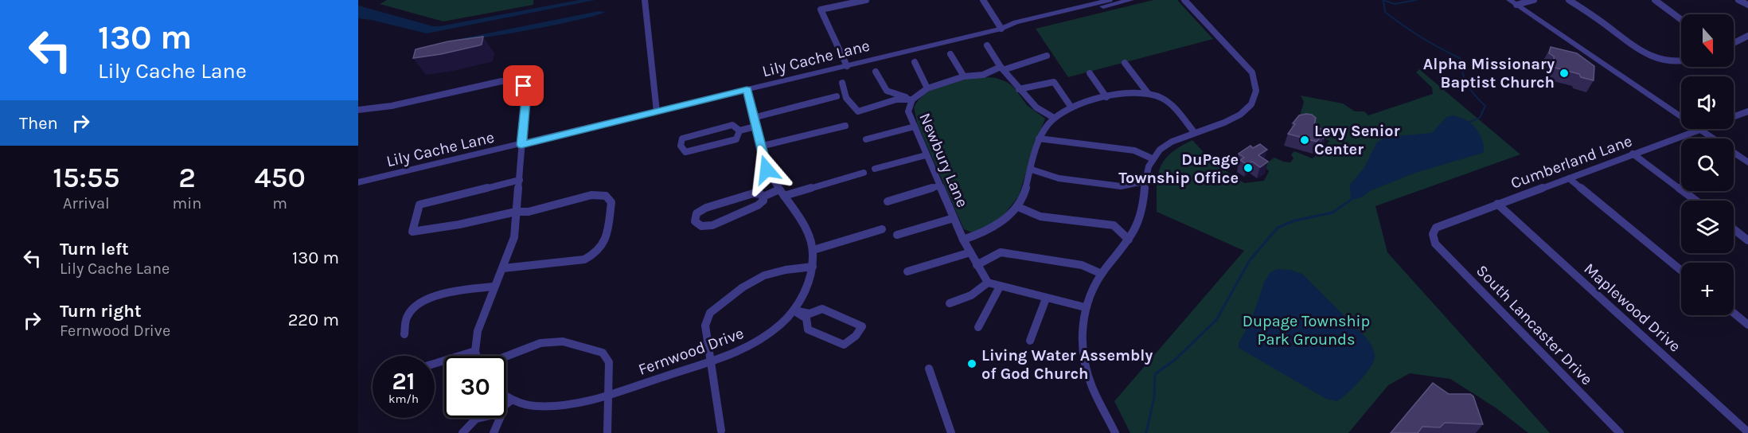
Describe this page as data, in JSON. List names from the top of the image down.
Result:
{
  "streets": {
    "street": [
      "Lily Cache Lane",
      "Newbury Lane",
      "Cumberland Lane",
      "Maplewood Drive",
      "South Lancaster Drive",
      "Fernwood Drive"
    ]
  },
  "crossings": [
    ["Lily Cache Lane", "Fernwood Drive"],
    ["Cumberland Lane", "Maplewood Drive"],
    ["Cumberland Lane", "South Lancaster Drive"]
  ],
  "parks": ["Dupage Township Park Grounds"],
  "places": [
    "Alpha Missionary Baptist Church",
    "Levy Senior Center",
    "DuPage Township Office",
    "Living Water Assembly of God Church"
  ],
  "north": "bottom",
  "page": {
    "turn": ["130 m", "Lily Cache Lane"],
    "map_buttons": "+",
    "then": "Then",
    "eta": [
      "15:55",
      "Arrival",
      "2",
      "min",
      "450",
      "m"
    ],
    "list": [
      {
        "name": "Turn left",
        "note": "Lily Cache Lane",
        "value": "130 m"
      },
      {
        "name": "Turn right",
        "note": "Fernwood Drive",
        "value": "220 m"
      }
    ],
    "speed": "21 km/h",
    "limit": "30"
  }
}
